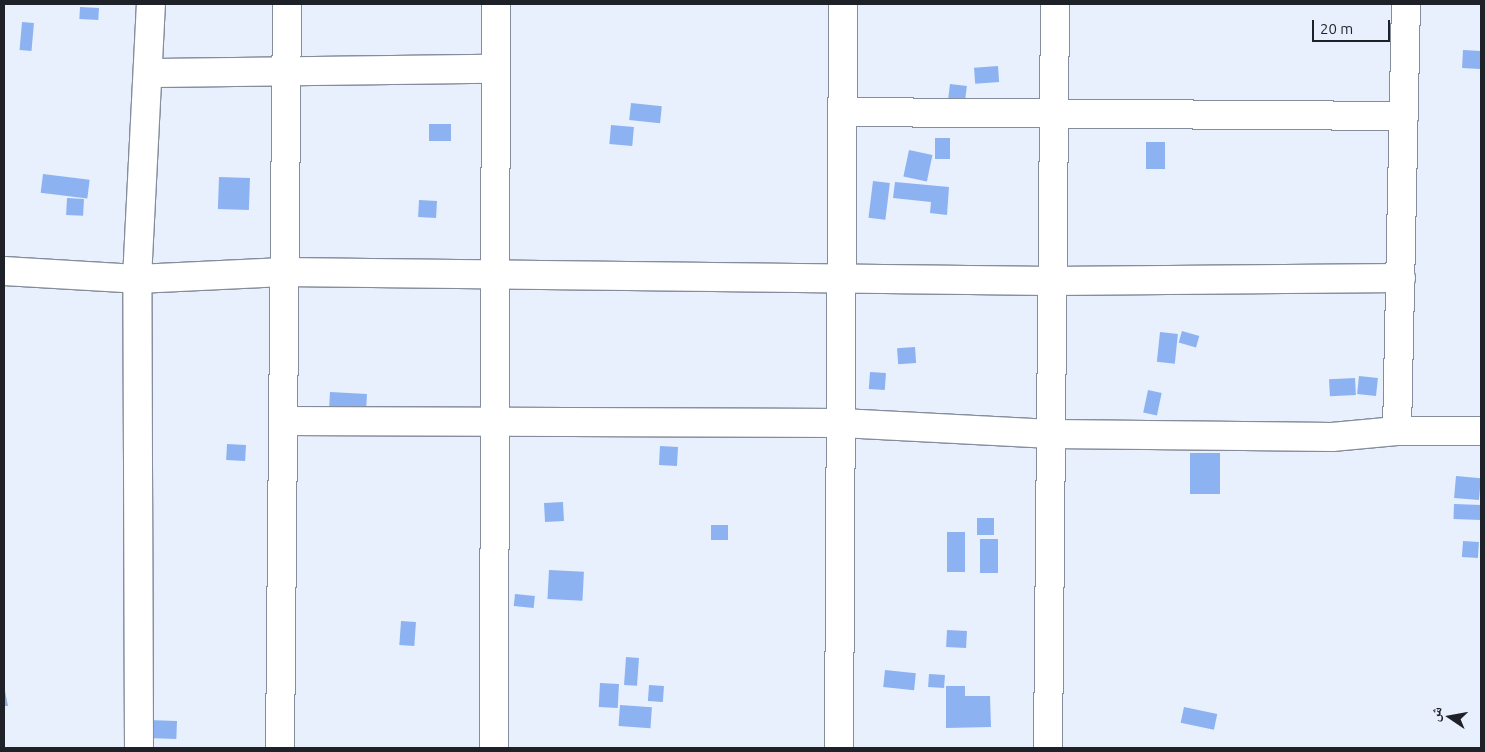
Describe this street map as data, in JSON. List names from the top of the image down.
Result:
{
  "scale_bar": "20 m",
  "north": "left"
}
